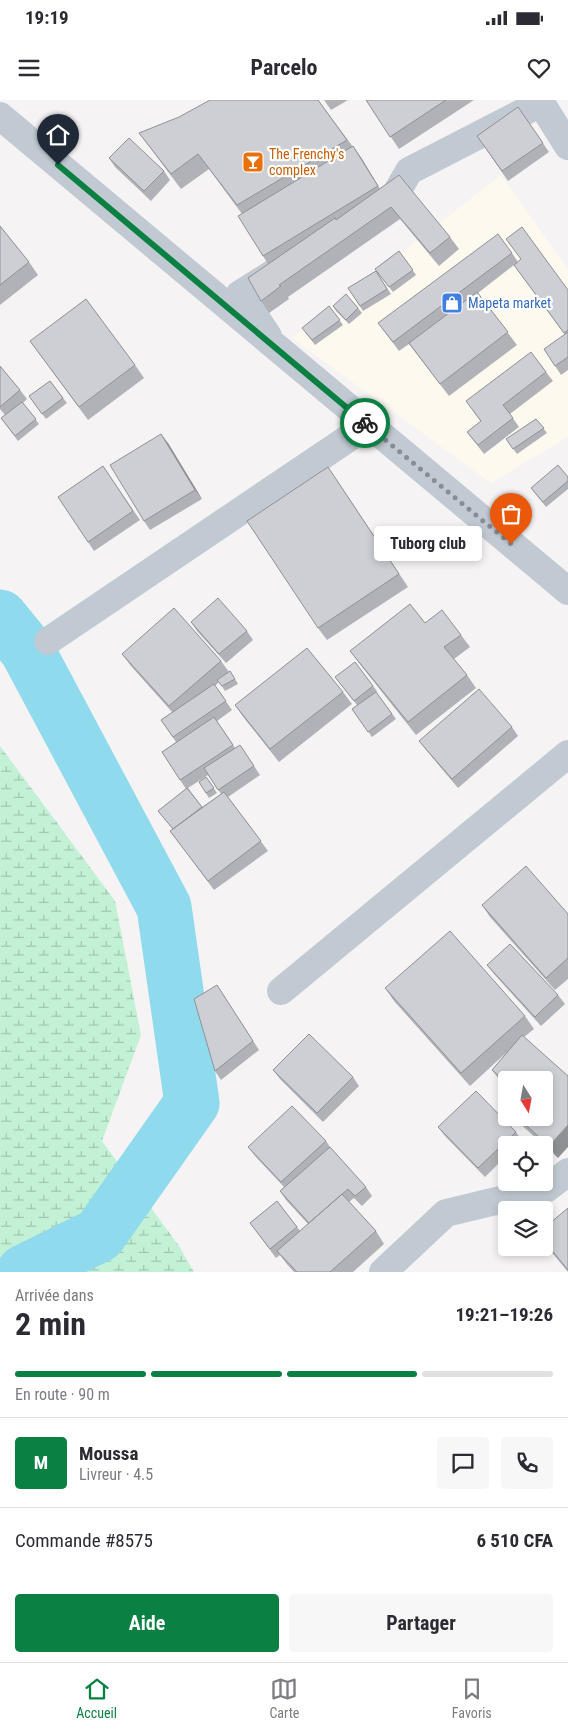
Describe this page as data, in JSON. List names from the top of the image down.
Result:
{
  "places": {
    "bar": ["The Frenchy's complex"],
    "shop": ["Mapeta market"],
    "other": ["Tuborg club"]
  },
  "north": "bottom",
  "page": {
    "status": "19:19",
    "header": "Parcelo",
    "bubble": "Tuborg club",
    "heading": ["2 min", "Arrivée dans", "19:21–19:26"],
    "panel": [
      "Moussa",
      "Livreur · 4.5",
      "Commande #8575",
      "6 510 CFA"
    ],
    "bar": "En route · 90 m",
    "round": "M",
    "buttons": ["Aide", "Partager"],
    "tabs": ["Accueil", "Carte", "Favoris"]
  }
}
